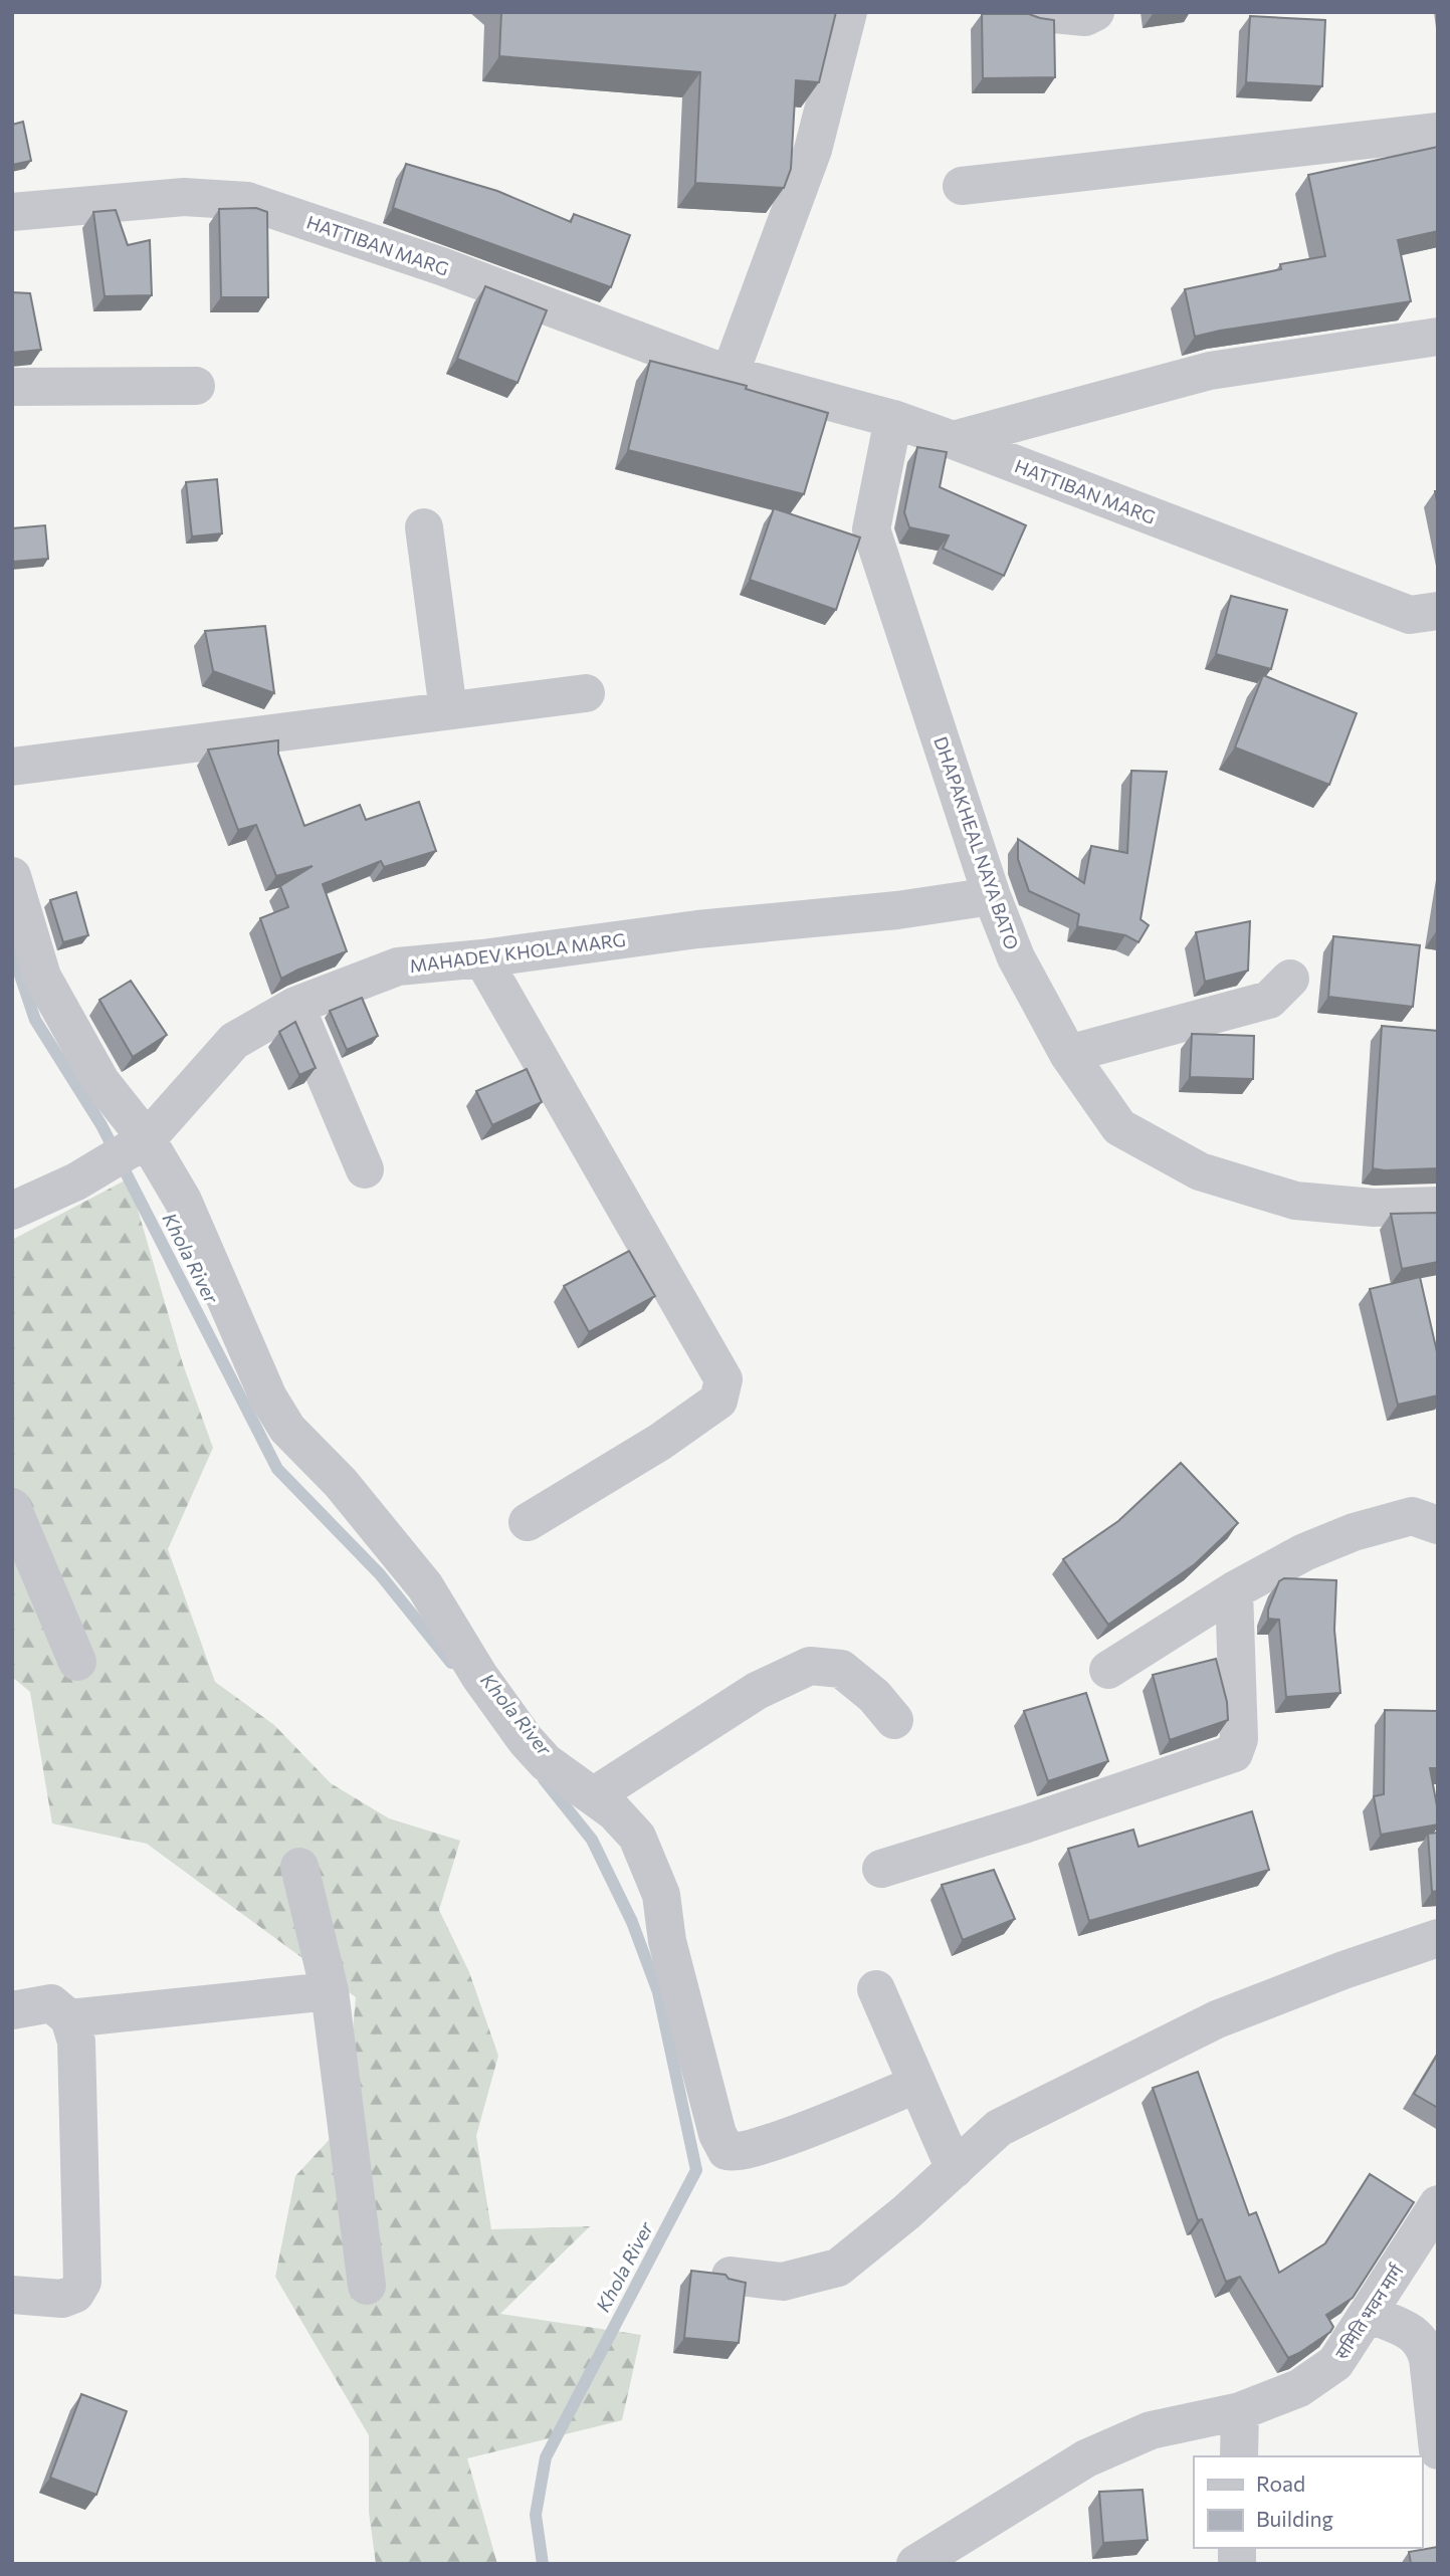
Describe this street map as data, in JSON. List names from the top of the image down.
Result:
{
  "streets": {
    "street": [
      "HATTIBAN MARG",
      "DHAPAKHEAL NAYA BATO",
      "MAHADEV KHOLA MARG",
      "समिति भवन मार्ग"
    ]
  },
  "crossings": [
    ["HATTIBAN MARG", "DHAPAKHEAL NAYA BATO"],
    ["DHAPAKHEAL NAYA BATO", "MAHADEV KHOLA MARG"]
  ],
  "water": ["Khola River"],
  "legend": ["Road", "Building"]
}
